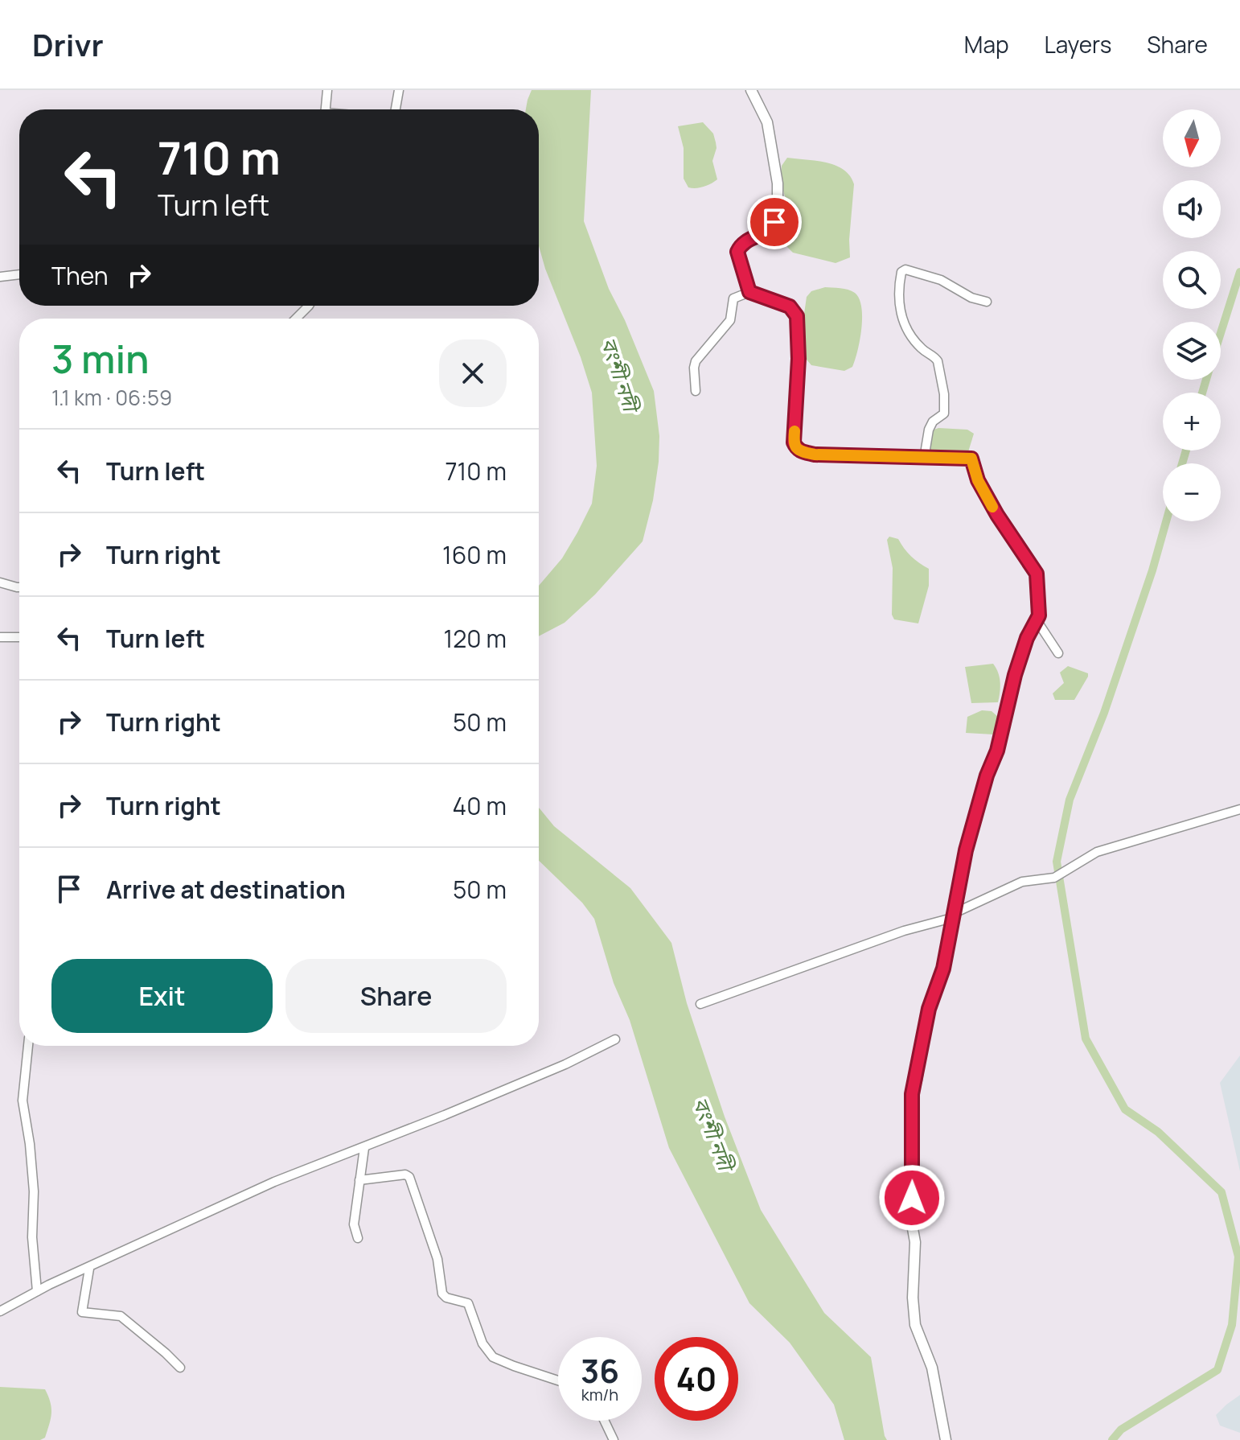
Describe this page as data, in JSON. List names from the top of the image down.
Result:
{
  "water": ["বংশী নদী"],
  "north": "bottom",
  "page": {
    "header": "Drivr",
    "nav": ["Map", "Layers", "Share"],
    "map_buttons": ["+", "−"],
    "turn": ["710 m", "Turn left"],
    "then": "Then",
    "heading": ["3 min", "1.1 km · 06:59"],
    "list": [
      {
        "name": "Turn left",
        "value": "710 m"
      },
      {
        "name": "Turn right",
        "value": "160 m"
      },
      {
        "name": "Turn left",
        "value": "120 m"
      },
      {
        "name": "Turn right",
        "value": "50 m"
      },
      {
        "name": "Turn right",
        "value": "40 m"
      },
      {
        "name": "Arrive at destination",
        "value": "50 m"
      }
    ],
    "buttons": ["Exit", "Share"],
    "speed": "36 km/h",
    "limit": "40"
  }
}
